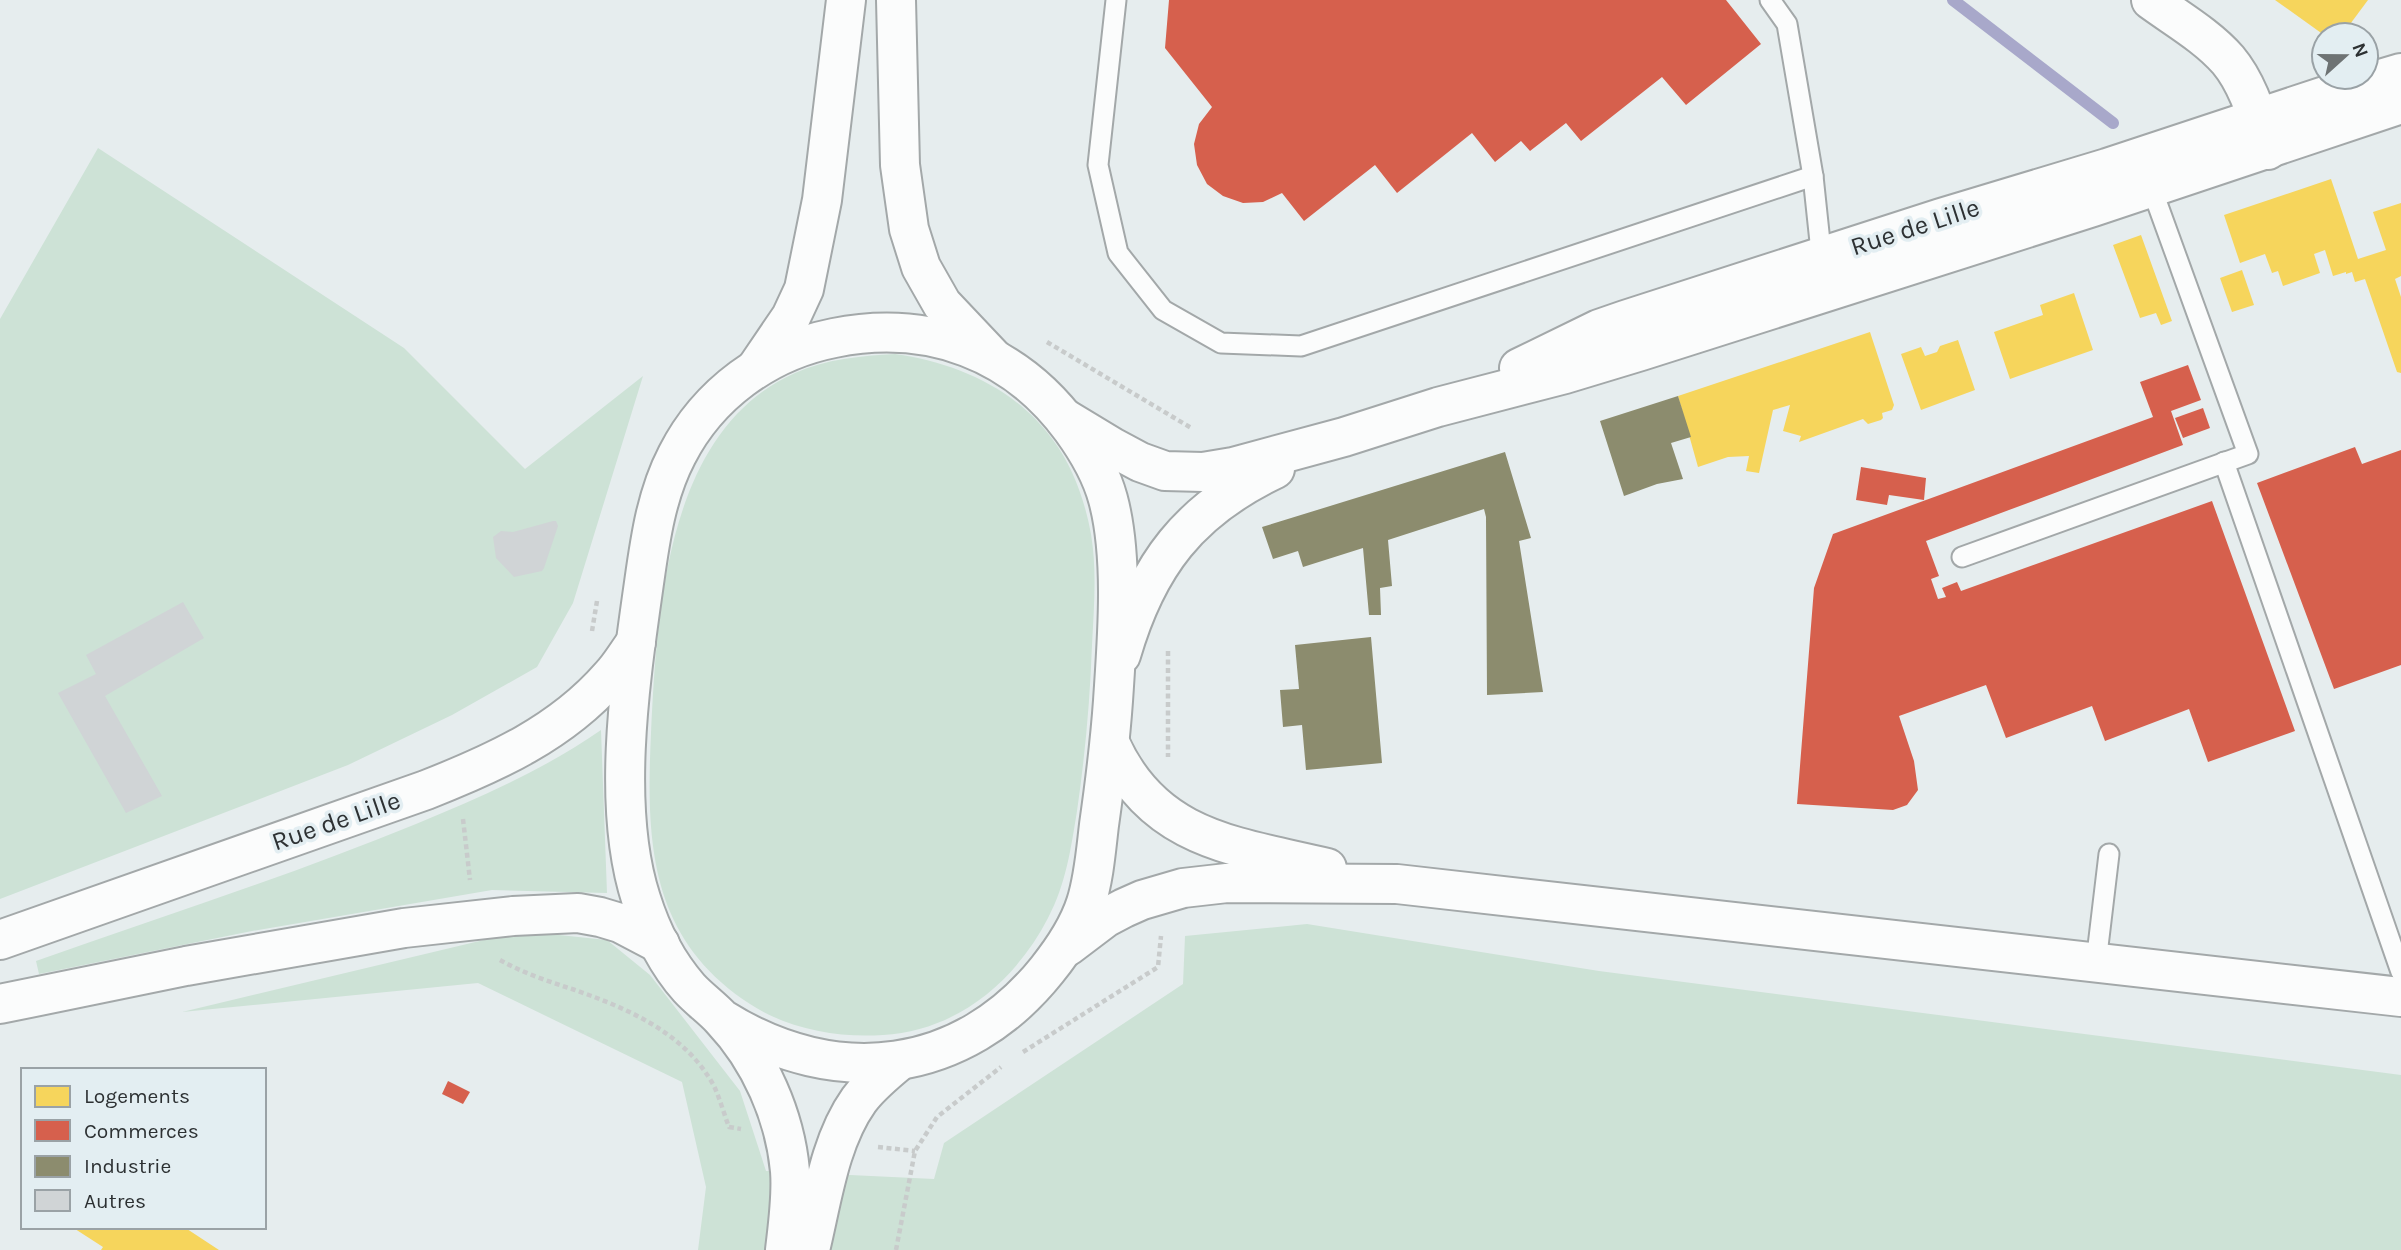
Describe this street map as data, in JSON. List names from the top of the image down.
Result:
{
  "streets": {
    "main road": ["Rue de Lille"]
  },
  "legend": [
    "Logements",
    "Commerces",
    "Industrie",
    "Autres"
  ],
  "north": "right"
}
